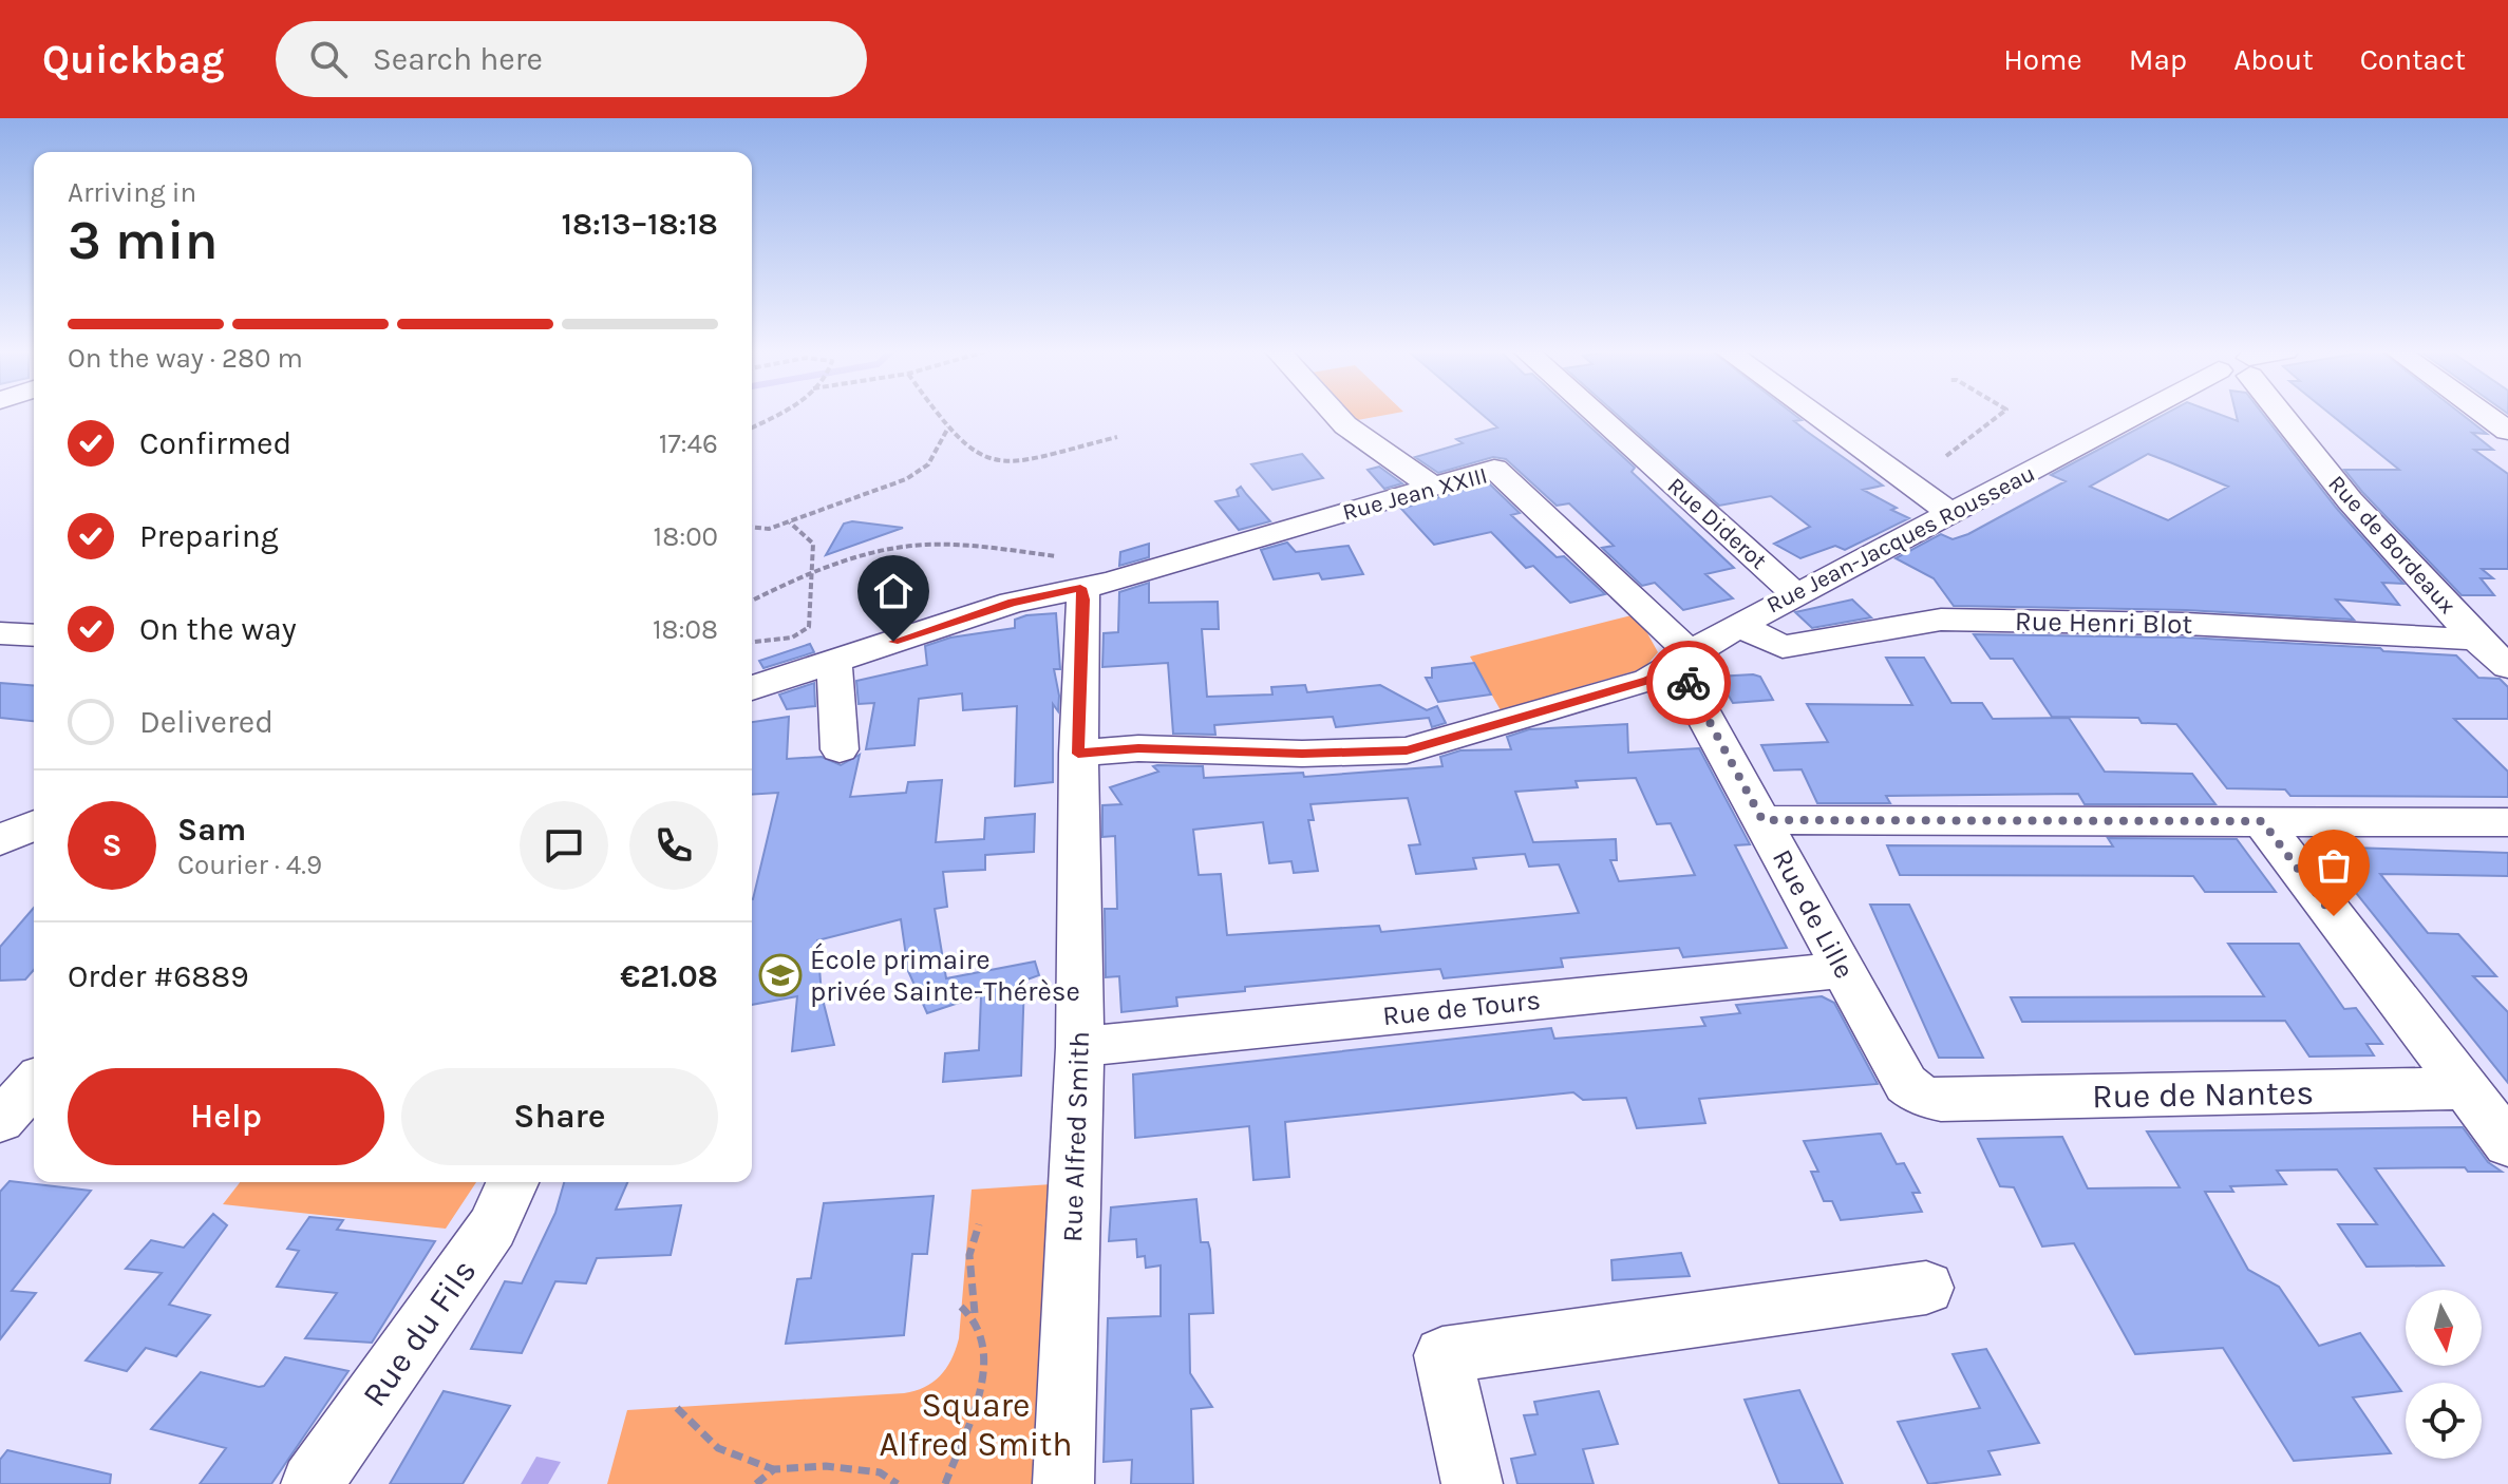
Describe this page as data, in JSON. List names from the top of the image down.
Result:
{
  "streets": {
    "street": [
      "Rue Jean XXIII",
      "Rue Diderot",
      "Rue Jean-Jacques Rousseau",
      "Rue de Bordeaux",
      "Rue Henri Blot",
      "Rue de Lille",
      "Rue de Tours",
      "Rue de Nantes",
      "Rue Alfred Smith",
      "Rue du Fils"
    ]
  },
  "crossings": [
    ["Rue Jean XXIII", "Rue Jean-Jacques Rousseau"],
    ["Rue Jean XXIII", "Rue de Lille"],
    ["Rue Jean XXIII", "Rue Alfred Smith"],
    ["Rue Diderot", "Rue Jean-Jacques Rousseau"],
    ["Rue Jean-Jacques Rousseau", "Rue Henri Blot"],
    ["Rue Jean-Jacques Rousseau", "Rue de Lille"],
    ["Rue Jean-Jacques Rousseau", "Rue Alfred Smith"],
    ["Rue de Bordeaux", "Rue Henri Blot"],
    ["Rue de Lille", "Rue de Tours"],
    ["Rue de Lille", "Rue de Nantes"],
    ["Rue de Tours", "Rue Alfred Smith"]
  ],
  "parks": ["Square Alfred Smith"],
  "places": {
    "school or university": ["École primaire privée Sainte-Thérèse"]
  },
  "north": "bottom",
  "page": {
    "header": "Quickbag",
    "search": "Search here",
    "nav": [
      "Home",
      "Map",
      "About",
      "Contact"
    ],
    "heading": ["3 min", "Arriving in", "18:13–18:18"],
    "panel": [
      "Sam",
      "Courier · 4.9",
      "Order #6889",
      "€21.08"
    ],
    "bar": "On the way · 280 m",
    "list": [
      ["Confirmed", "17:46"],
      ["Preparing", "18:00"],
      ["On the way", "18:08"],
      "Delivered"
    ],
    "round": "S",
    "buttons": ["Help", "Share"]
  }
}
